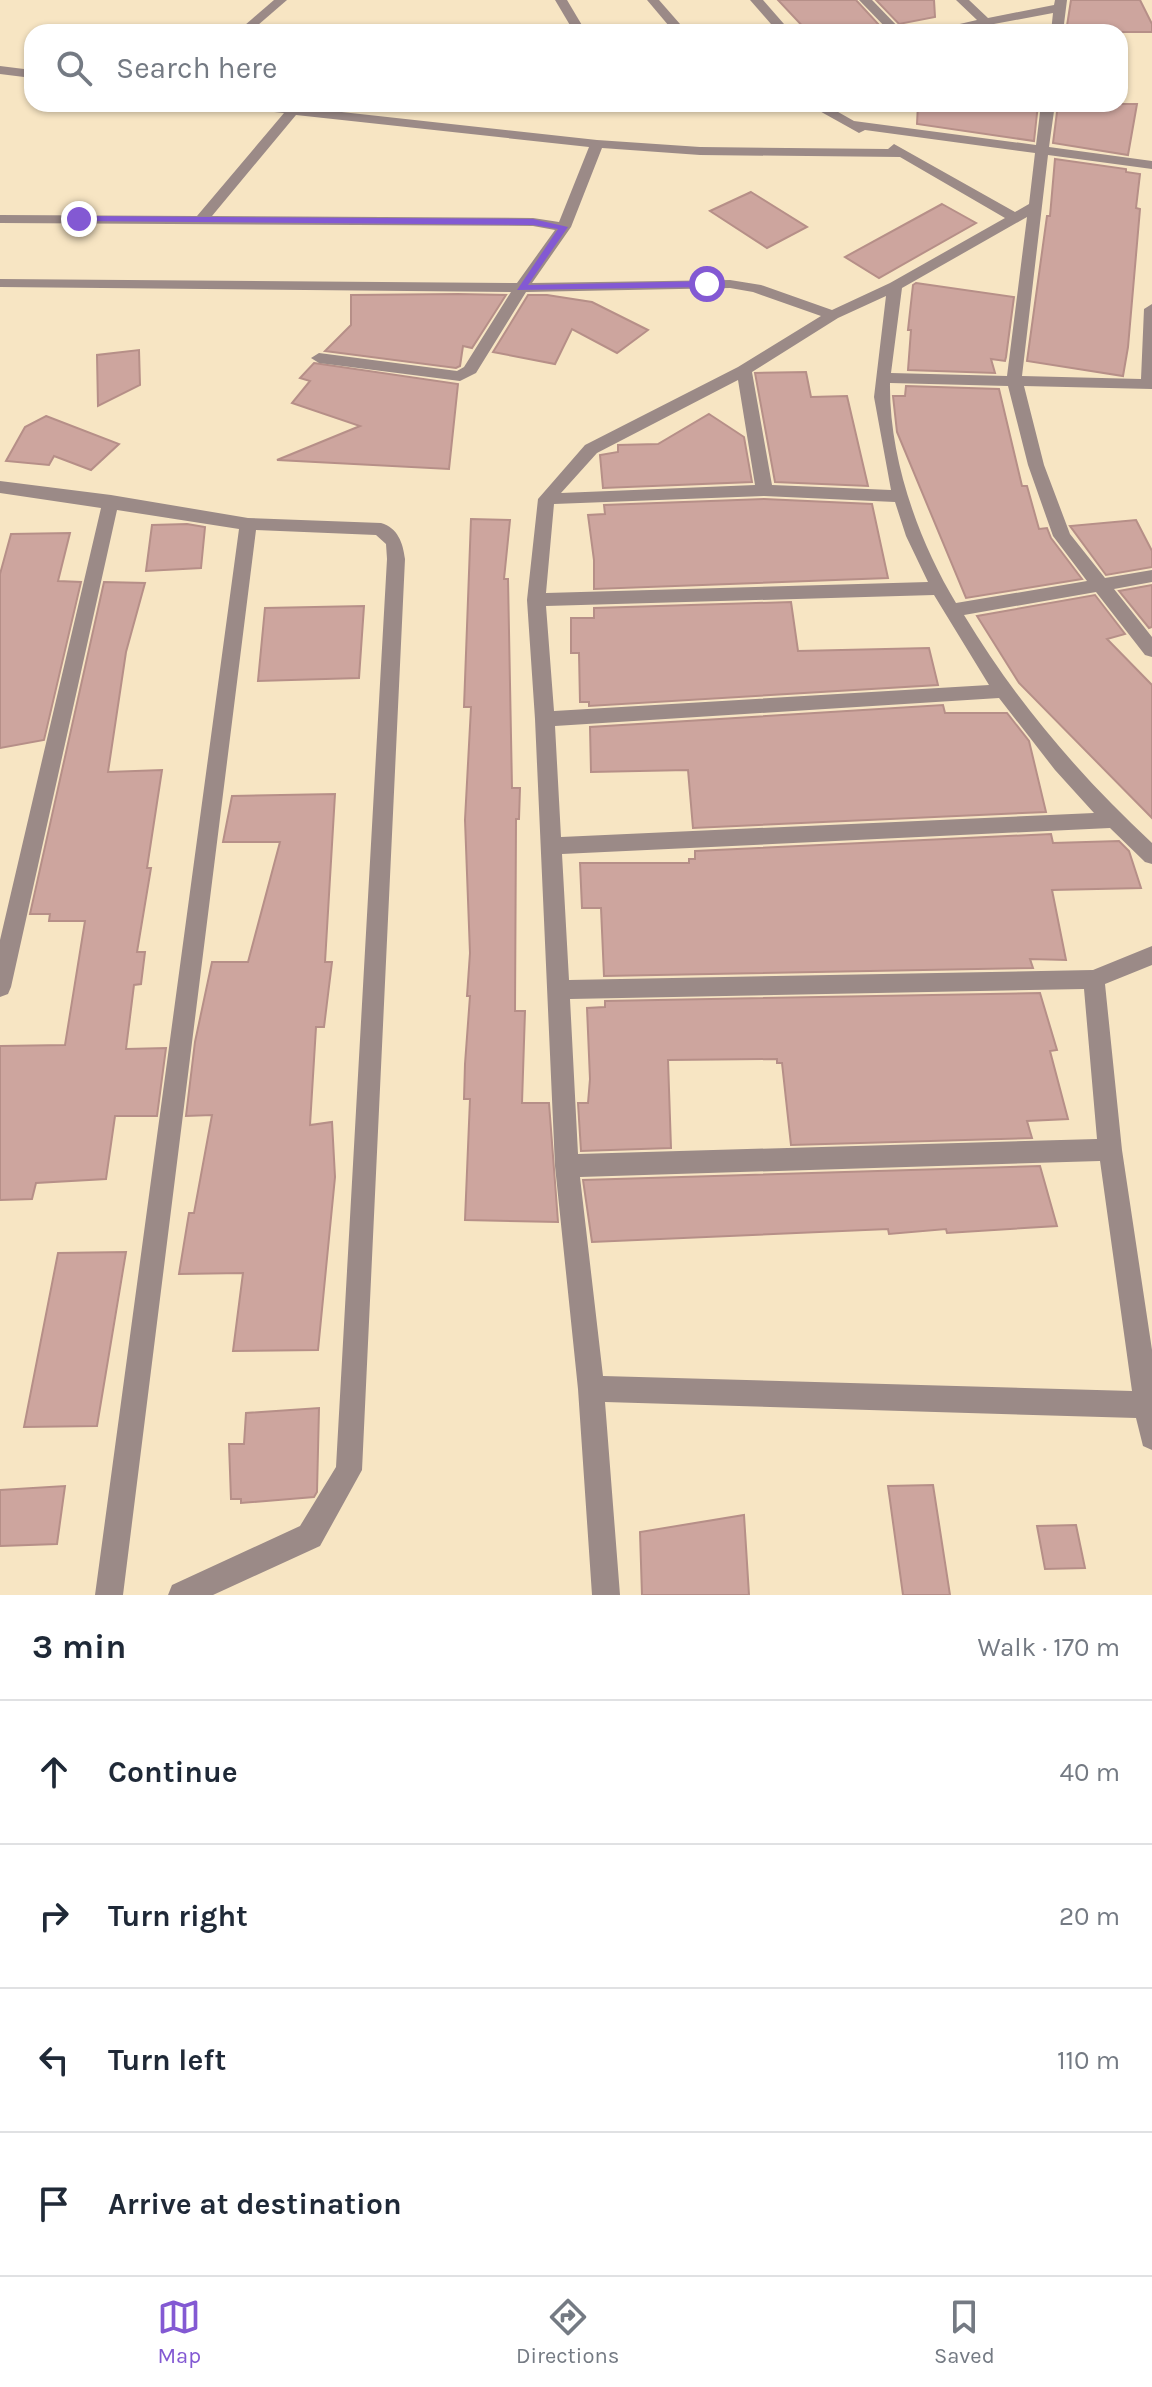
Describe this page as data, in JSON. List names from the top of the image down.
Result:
{
  "page": {
    "search": "Search here",
    "heading": ["3 min", "Walk · 170 m"],
    "list": [
      ["Continue", "40 m"],
      ["Turn right", "20 m"],
      ["Turn left", "110 m"],
      "Arrive at destination"
    ],
    "nav": ["Map", "Directions", "Saved"]
  }
}
